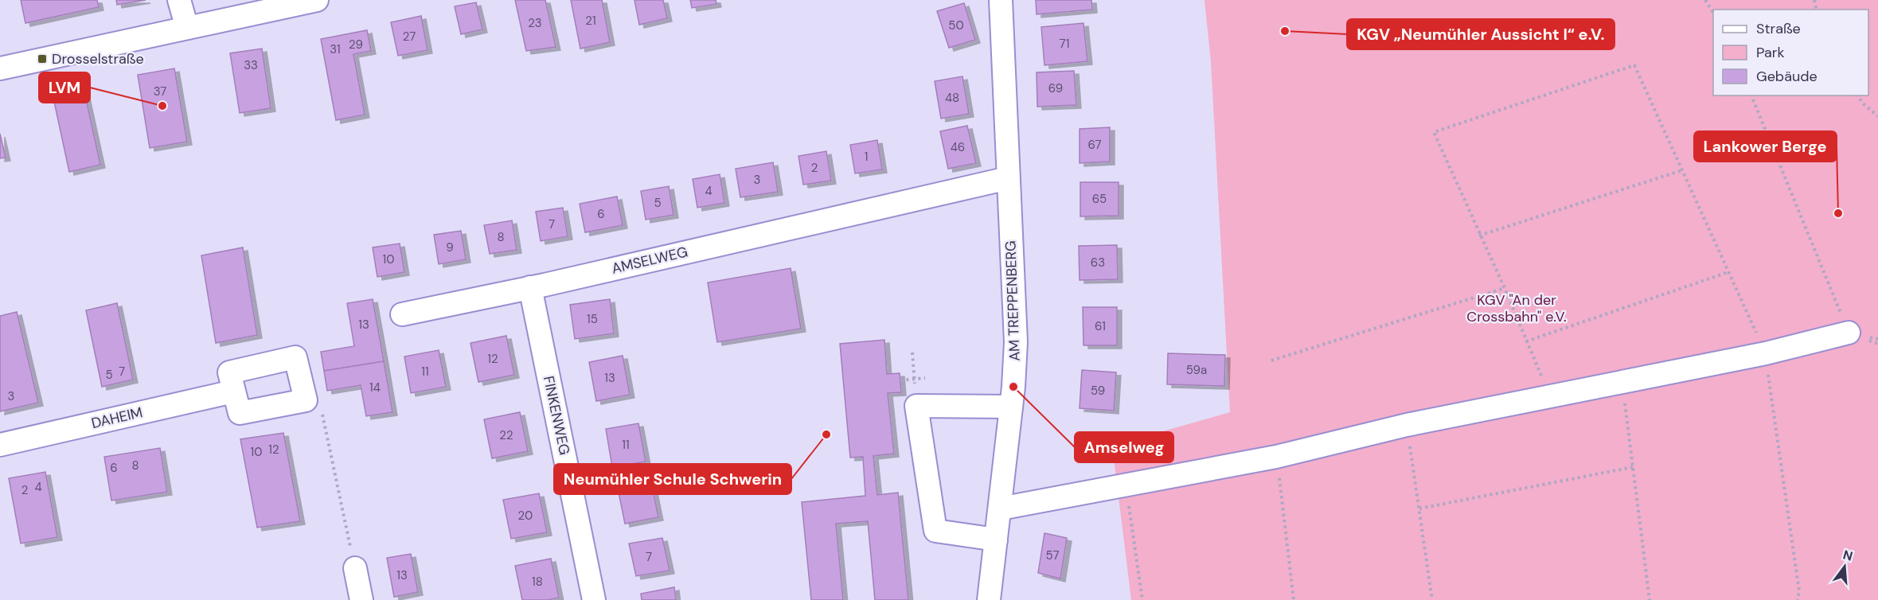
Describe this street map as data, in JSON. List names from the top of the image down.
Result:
{
  "streets": {
    "street": [
      "AMSELWEG",
      "AM TREPPENBERG",
      "FINKENWEG",
      "DAHEIM"
    ]
  },
  "crossings": [
    ["AMSELWEG", "AM TREPPENBERG"],
    ["AMSELWEG", "FINKENWEG"]
  ],
  "parks": ["KGV \"An der Crossbahn\" e.V."],
  "places": {
    "other": [
      "KGV „Neumühler Aussicht I“ e.V.",
      "LVM",
      "Lankower Berge",
      "Amselweg",
      "Neumühler Schule Schwerin"
    ],
    "transit": ["Drosselstraße"]
  },
  "house_numbers": [
    "21",
    "23",
    "50",
    "27",
    "71",
    "29",
    "31",
    "33",
    "69",
    "37",
    "48",
    "67",
    "46",
    "1",
    "2",
    "3",
    "4",
    "65",
    "5",
    "6",
    "7",
    "8",
    "9",
    "10",
    "63",
    "15",
    "13",
    "61",
    "12",
    "59a",
    "7",
    "11",
    "5",
    "13",
    "14",
    "59",
    "3",
    "22",
    "11",
    "12",
    "10",
    "8",
    "6",
    "4",
    "2",
    "20",
    "57",
    "7",
    "13",
    "18"
  ],
  "legend": ["Straße", "Park", "Gebäude"],
  "north": "top"
}
